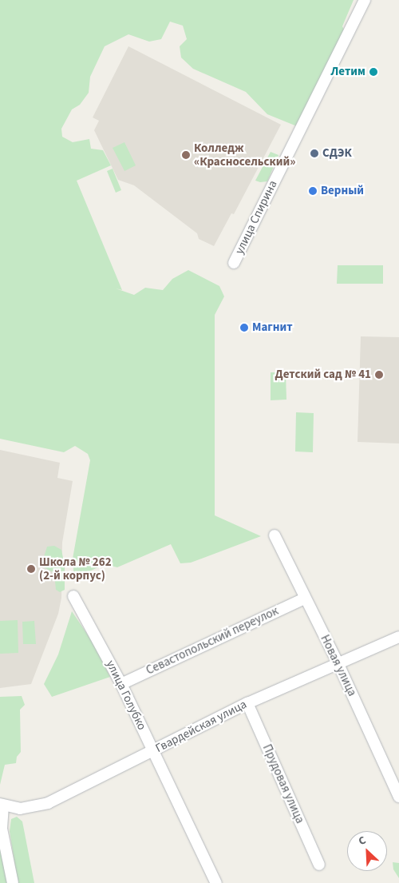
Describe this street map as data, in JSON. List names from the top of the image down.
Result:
{
  "streets": {
    "street": [
      "улица Спирина",
      "Севастопольский переулок",
      "Новая улица",
      "улица Голубко",
      "Гвардейская улица",
      "Прудовая улица"
    ]
  },
  "crossings": [
    ["Севастопольский переулок", "Новая улица"],
    ["Севастопольский переулок", "улица Голубко"],
    ["Новая улица", "Гвардейская улица"],
    ["улица Голубко", "Гвардейская улица"],
    ["Гвардейская улица", "Прудовая улица"]
  ],
  "places": [
    "Летим",
    "СДЭК",
    "Колледж «Красносельский»",
    "Верный",
    "Магнит",
    "Детский сад № 41",
    "Школа № 262 (2-й корпус)"
  ],
  "north": "top left"
}
